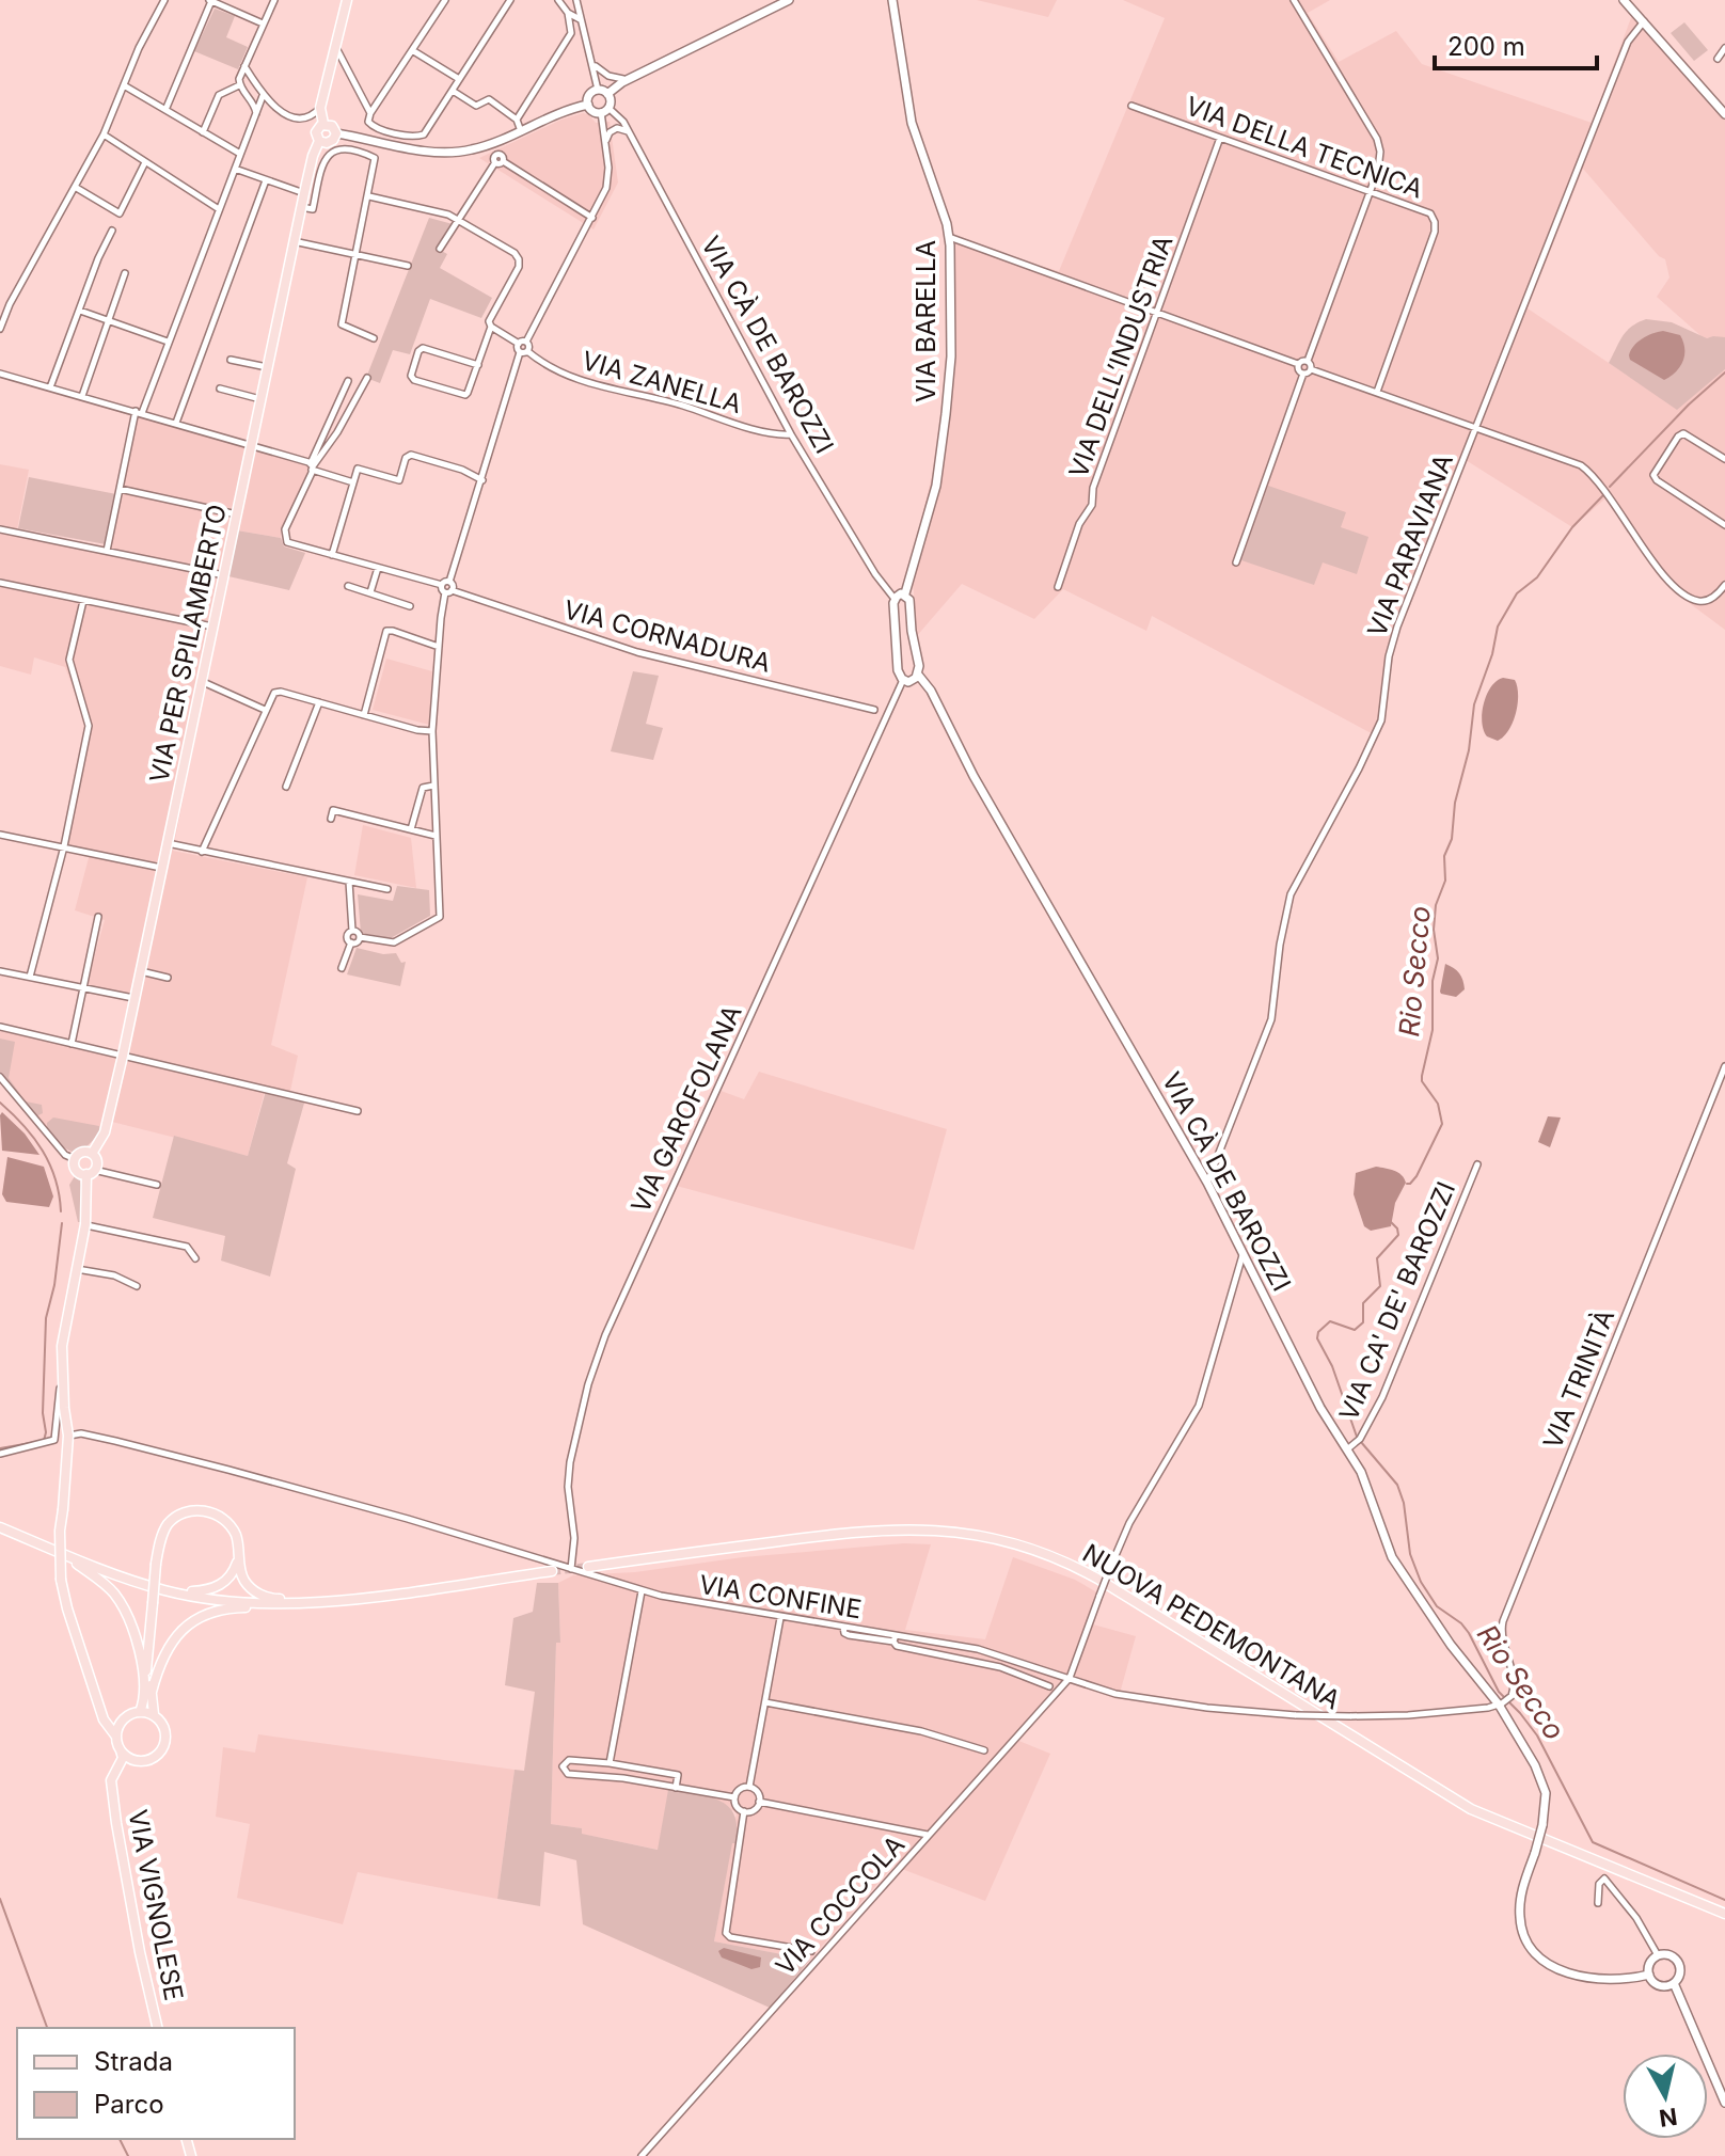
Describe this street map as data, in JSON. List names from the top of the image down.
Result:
{
  "streets": {
    "main road": ["VIA PER SPILAMBERTO", "NUOVA PEDEMONTANA", "VIA VIGNOLESE"],
    "street": [
      "VIA DELLA TECNICA",
      "VIA BARELLA",
      "VIA CÀ DE BAROZZI",
      "VIA DELL’INDUSTRIA",
      "VIA ZANELLA",
      "VIA PARAVIANA",
      "VIA CORNADURA",
      "VIA GAROFOLANA",
      "VIA CA' DE' BAROZZI",
      "VIA TRINITÀ",
      "VIA CONFINE",
      "VIA COCCOLA"
    ]
  },
  "crossings": [
    ["VIA DELLA TECNICA", "VIA DELL’INDUSTRIA"],
    ["VIA CÀ DE BAROZZI", "VIA ZANELLA"],
    ["VIA CÀ DE BAROZZI", "VIA PARAVIANA"],
    ["VIA CÀ DE BAROZZI", "VIA CA' DE' BAROZZI"],
    ["VIA CÀ DE BAROZZI", "VIA TRINITÀ"],
    ["VIA CÀ DE BAROZZI", "VIA CONFINE"],
    ["VIA GAROFOLANA", "VIA CONFINE"],
    ["VIA TRINITÀ", "VIA CONFINE"],
    ["VIA CONFINE", "VIA VIGNOLESE"],
    ["VIA CONFINE", "VIA COCCOLA"]
  ],
  "water": ["Rio Secco"],
  "legend": ["Strada", "Parco"],
  "scale_bar": "200 m",
  "north": "bottom"
}
